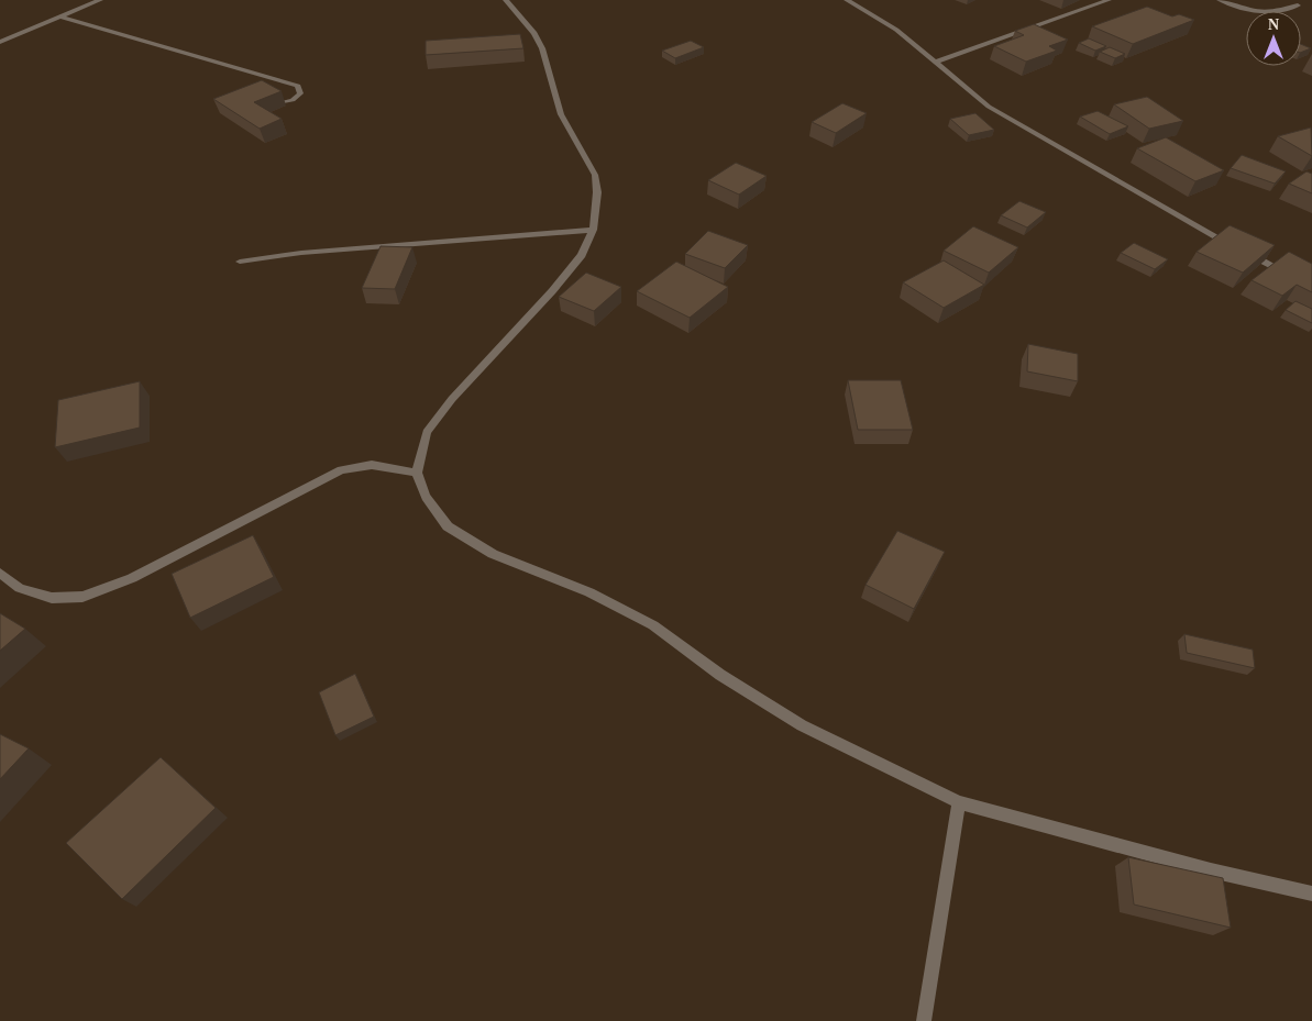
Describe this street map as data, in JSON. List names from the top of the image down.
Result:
{
  "north": "top"
}
